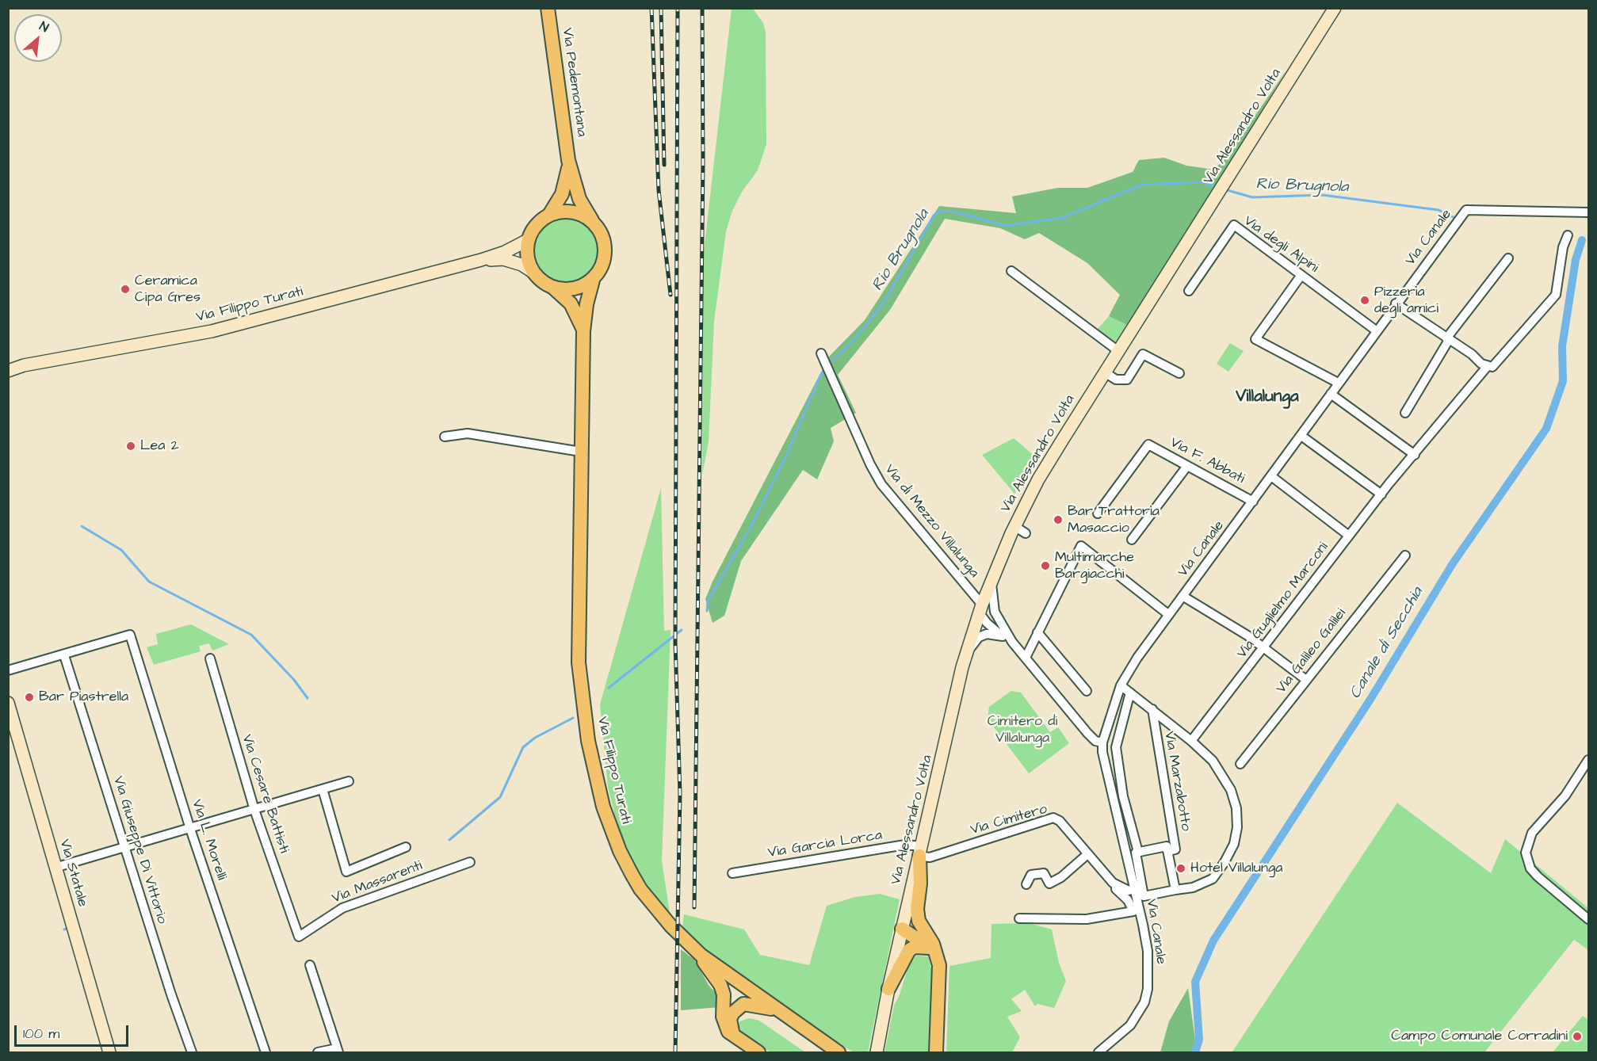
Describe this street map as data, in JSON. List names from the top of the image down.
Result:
{
  "streets": {
    "main road": [
      "Via Pedemontana",
      "Via Alessandro Volta",
      "Via Filippo Turati",
      "Via Statale"
    ],
    "street": [
      "Via Canale",
      "Via degli Alpini",
      "Via F. Abbati",
      "Via di Mezzo Villalunga",
      "Via Guglielmo Marconi",
      "Via Galileo Galilei",
      "Via Marzabotto",
      "Via Cesare Battisti",
      "Via Cimitero",
      "Via L. Morelli",
      "Via Garcia Lorca",
      "Via Giuseppe Di Vittorio",
      "Via Massarenti"
    ]
  },
  "crossings": [
    ["Via Alessandro Volta", "Via di Mezzo Villalunga"],
    ["Via Alessandro Volta", "Via Cimitero"],
    ["Via Alessandro Volta", "Via Garcia Lorca"],
    ["Via Canale", "Via degli Alpini"],
    ["Via Canale", "Via F. Abbati"],
    ["Via Cesare Battisti", "Via Massarenti"],
    ["Via Cimitero", "Via Garcia Lorca"],
    ["Via L. Morelli", "Via Giuseppe Di Vittorio"]
  ],
  "districts": ["Villalunga"],
  "water": ["Rio Brugnola", "Canale di Secchia"],
  "parks": ["Cimitero di Villalunga"],
  "places": [
    "Ceramica Cipa Gres",
    "Pizzeria degli amici",
    "Lea 2",
    "Bar Trattoria Masaccio",
    "Multimarche Bargiacchi",
    "Bar Piastrella",
    "Hotel Villalunga",
    "Campo Comunale Corradini"
  ],
  "scale_bar": "100 m",
  "north": "top right"
}
